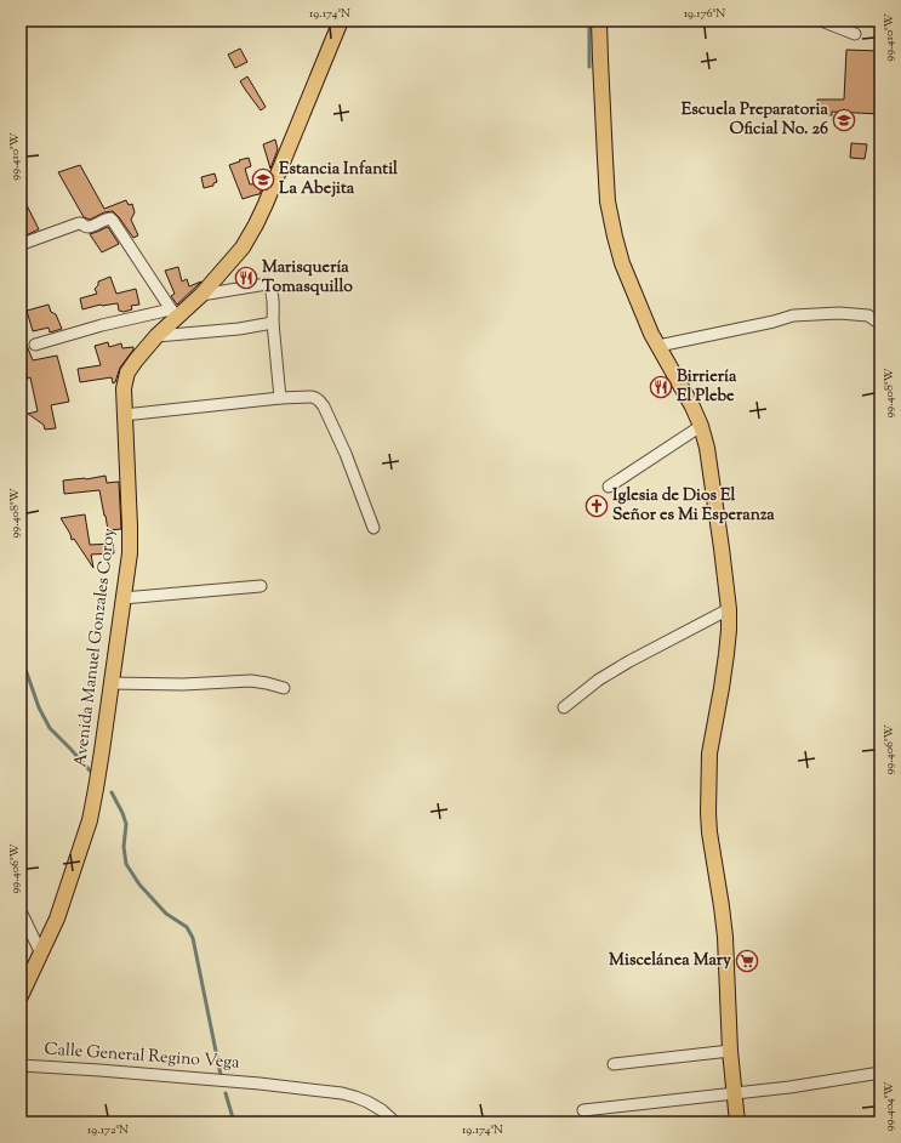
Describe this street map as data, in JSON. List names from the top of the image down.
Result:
{
  "streets": {
    "main road": ["Avenida Manuel Gonzales Coroy"],
    "street": ["Calle General Regino Vega"]
  },
  "places": {
    "school or university": ["Escuela Preparatoria Oficial No. 26", "Estancia Infantil La Abejita"],
    "restaurant": ["Marisquería Tomasquillo", "Birriería El Plebe"],
    "church": ["Iglesia de Dios El Señor es Mi Esperanza"],
    "supermarket": ["Miscelánea Mary"]
  },
  "coordinates": [
    "19.174°N",
    "19.176°N",
    "99.410°W",
    "99.408°W",
    "99.406°W",
    "99.404°W",
    "19.172°N"
  ]
}
